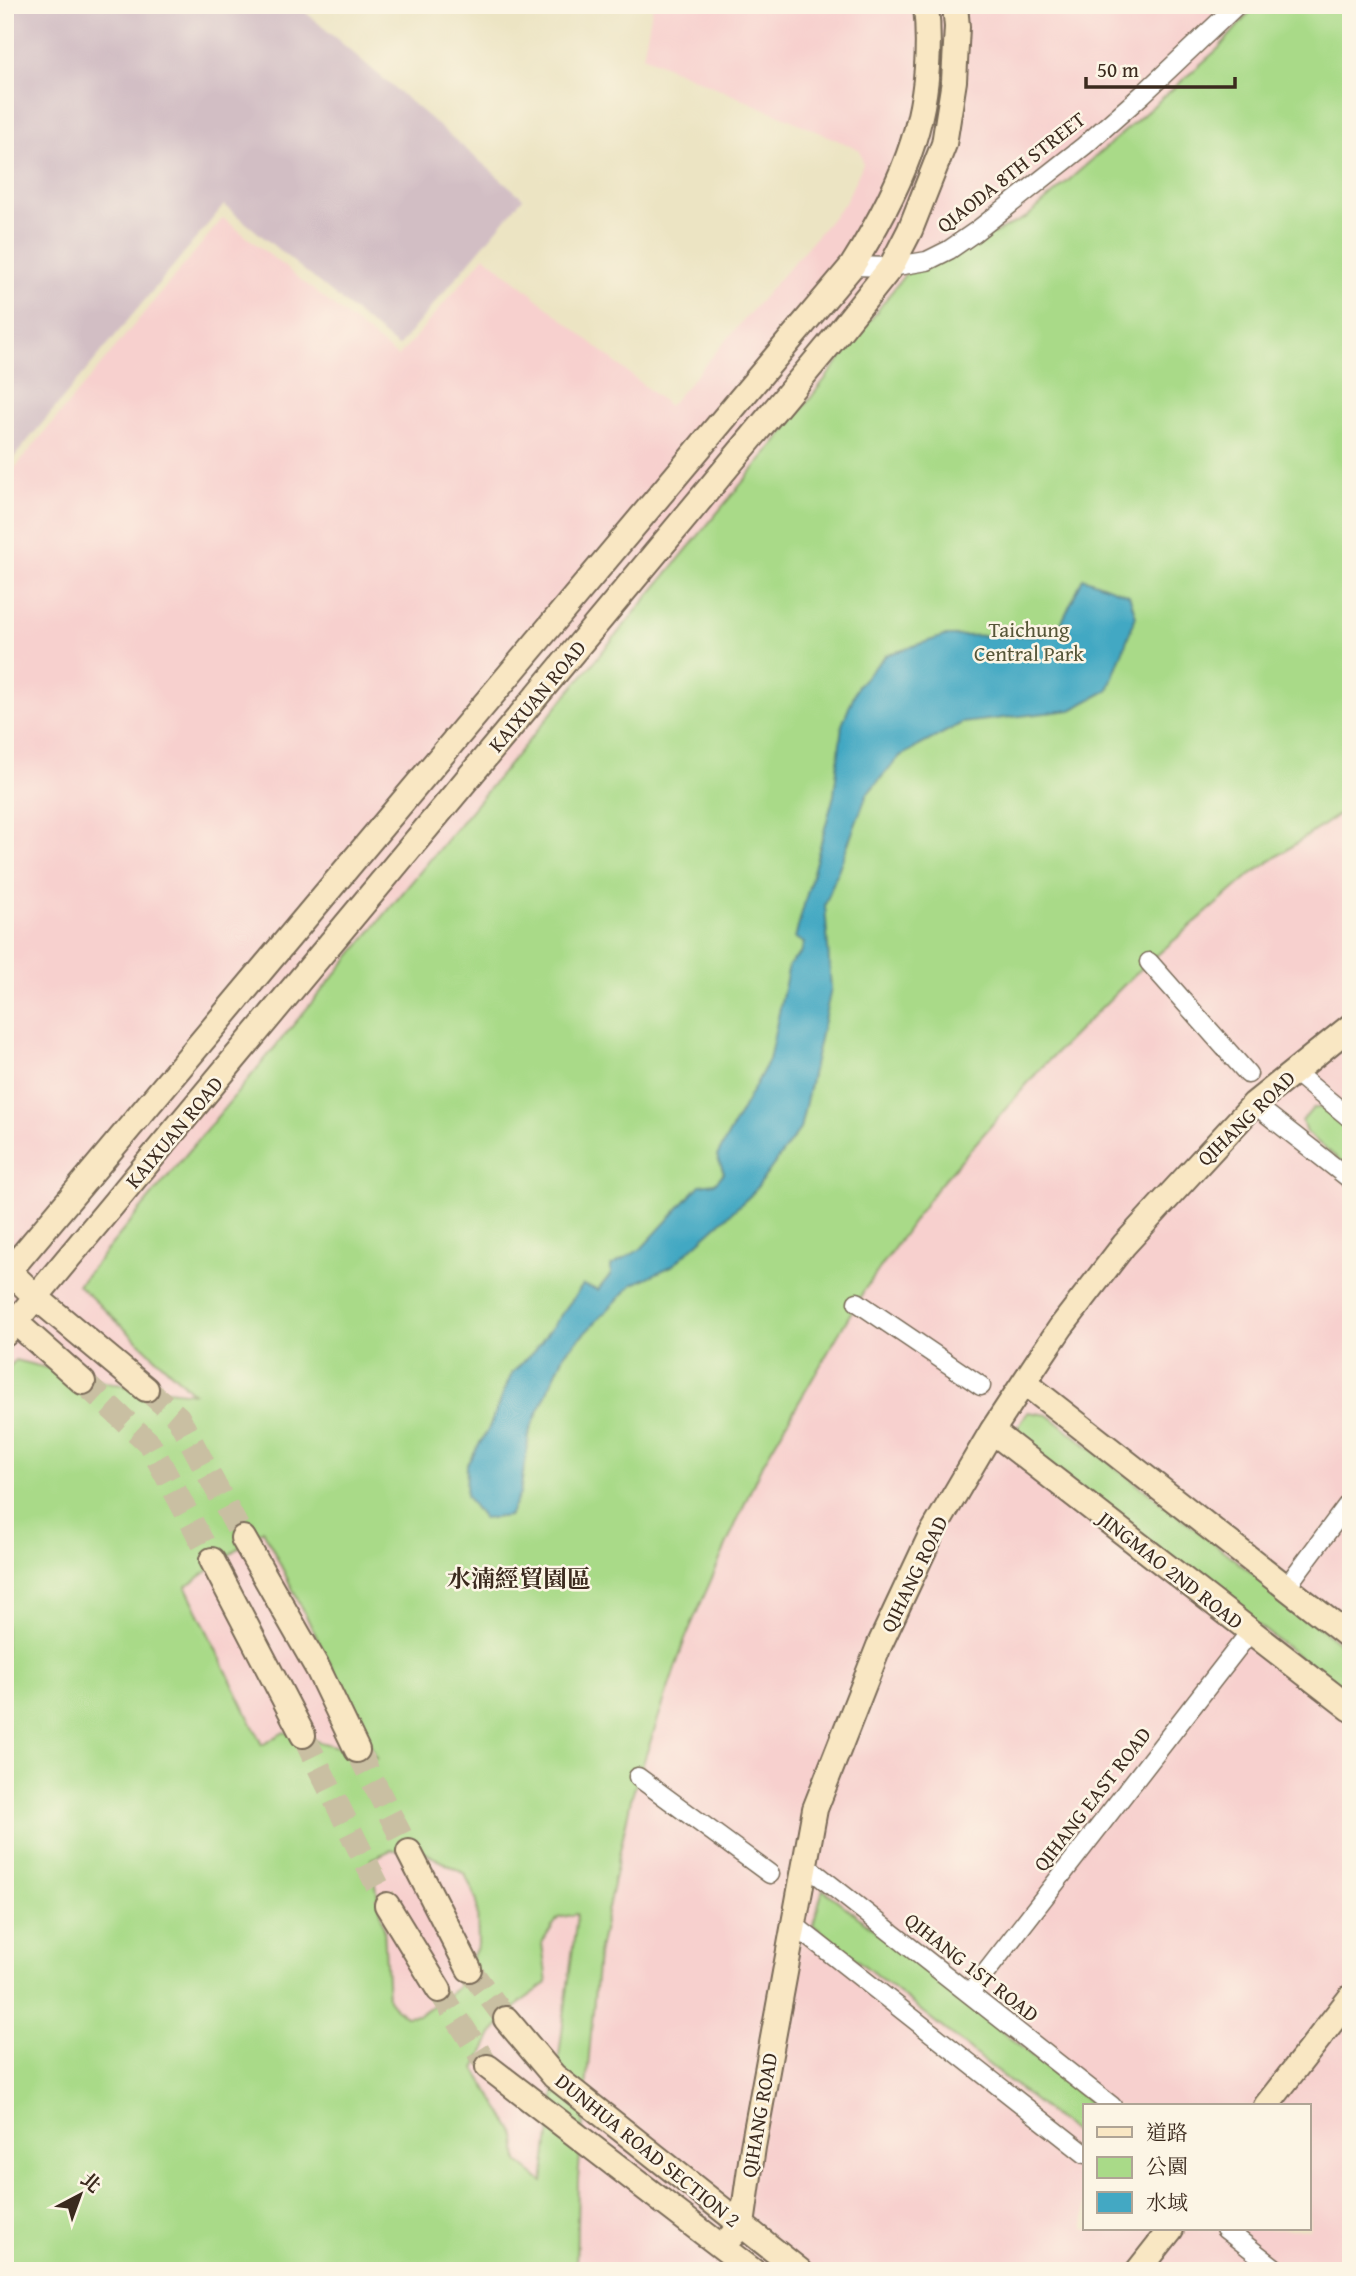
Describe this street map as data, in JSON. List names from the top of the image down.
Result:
{
  "streets": {
    "street": [
      "QIAODA 8TH STREET",
      "KAIXUAN ROAD",
      "QIHANG ROAD",
      "JINGMAO 2ND ROAD",
      "QIHANG EAST ROAD",
      "QIHANG 1ST ROAD",
      "DUNHUA ROAD SECTION 2"
    ]
  },
  "crossings": [
    ["QIAODA 8TH STREET", "KAIXUAN ROAD"],
    ["QIHANG ROAD", "JINGMAO 2ND ROAD"],
    ["QIHANG ROAD", "QIHANG 1ST ROAD"],
    ["QIHANG ROAD", "DUNHUA ROAD SECTION 2"],
    ["JINGMAO 2ND ROAD", "QIHANG EAST ROAD"],
    ["QIHANG EAST ROAD", "QIHANG 1ST ROAD"]
  ],
  "districts": ["水湳經貿園區"],
  "parks": ["Taichung Central Park"],
  "legend": ["道路", "公園", "水域"],
  "scale_bar": "50 m",
  "north": "top right"
}
